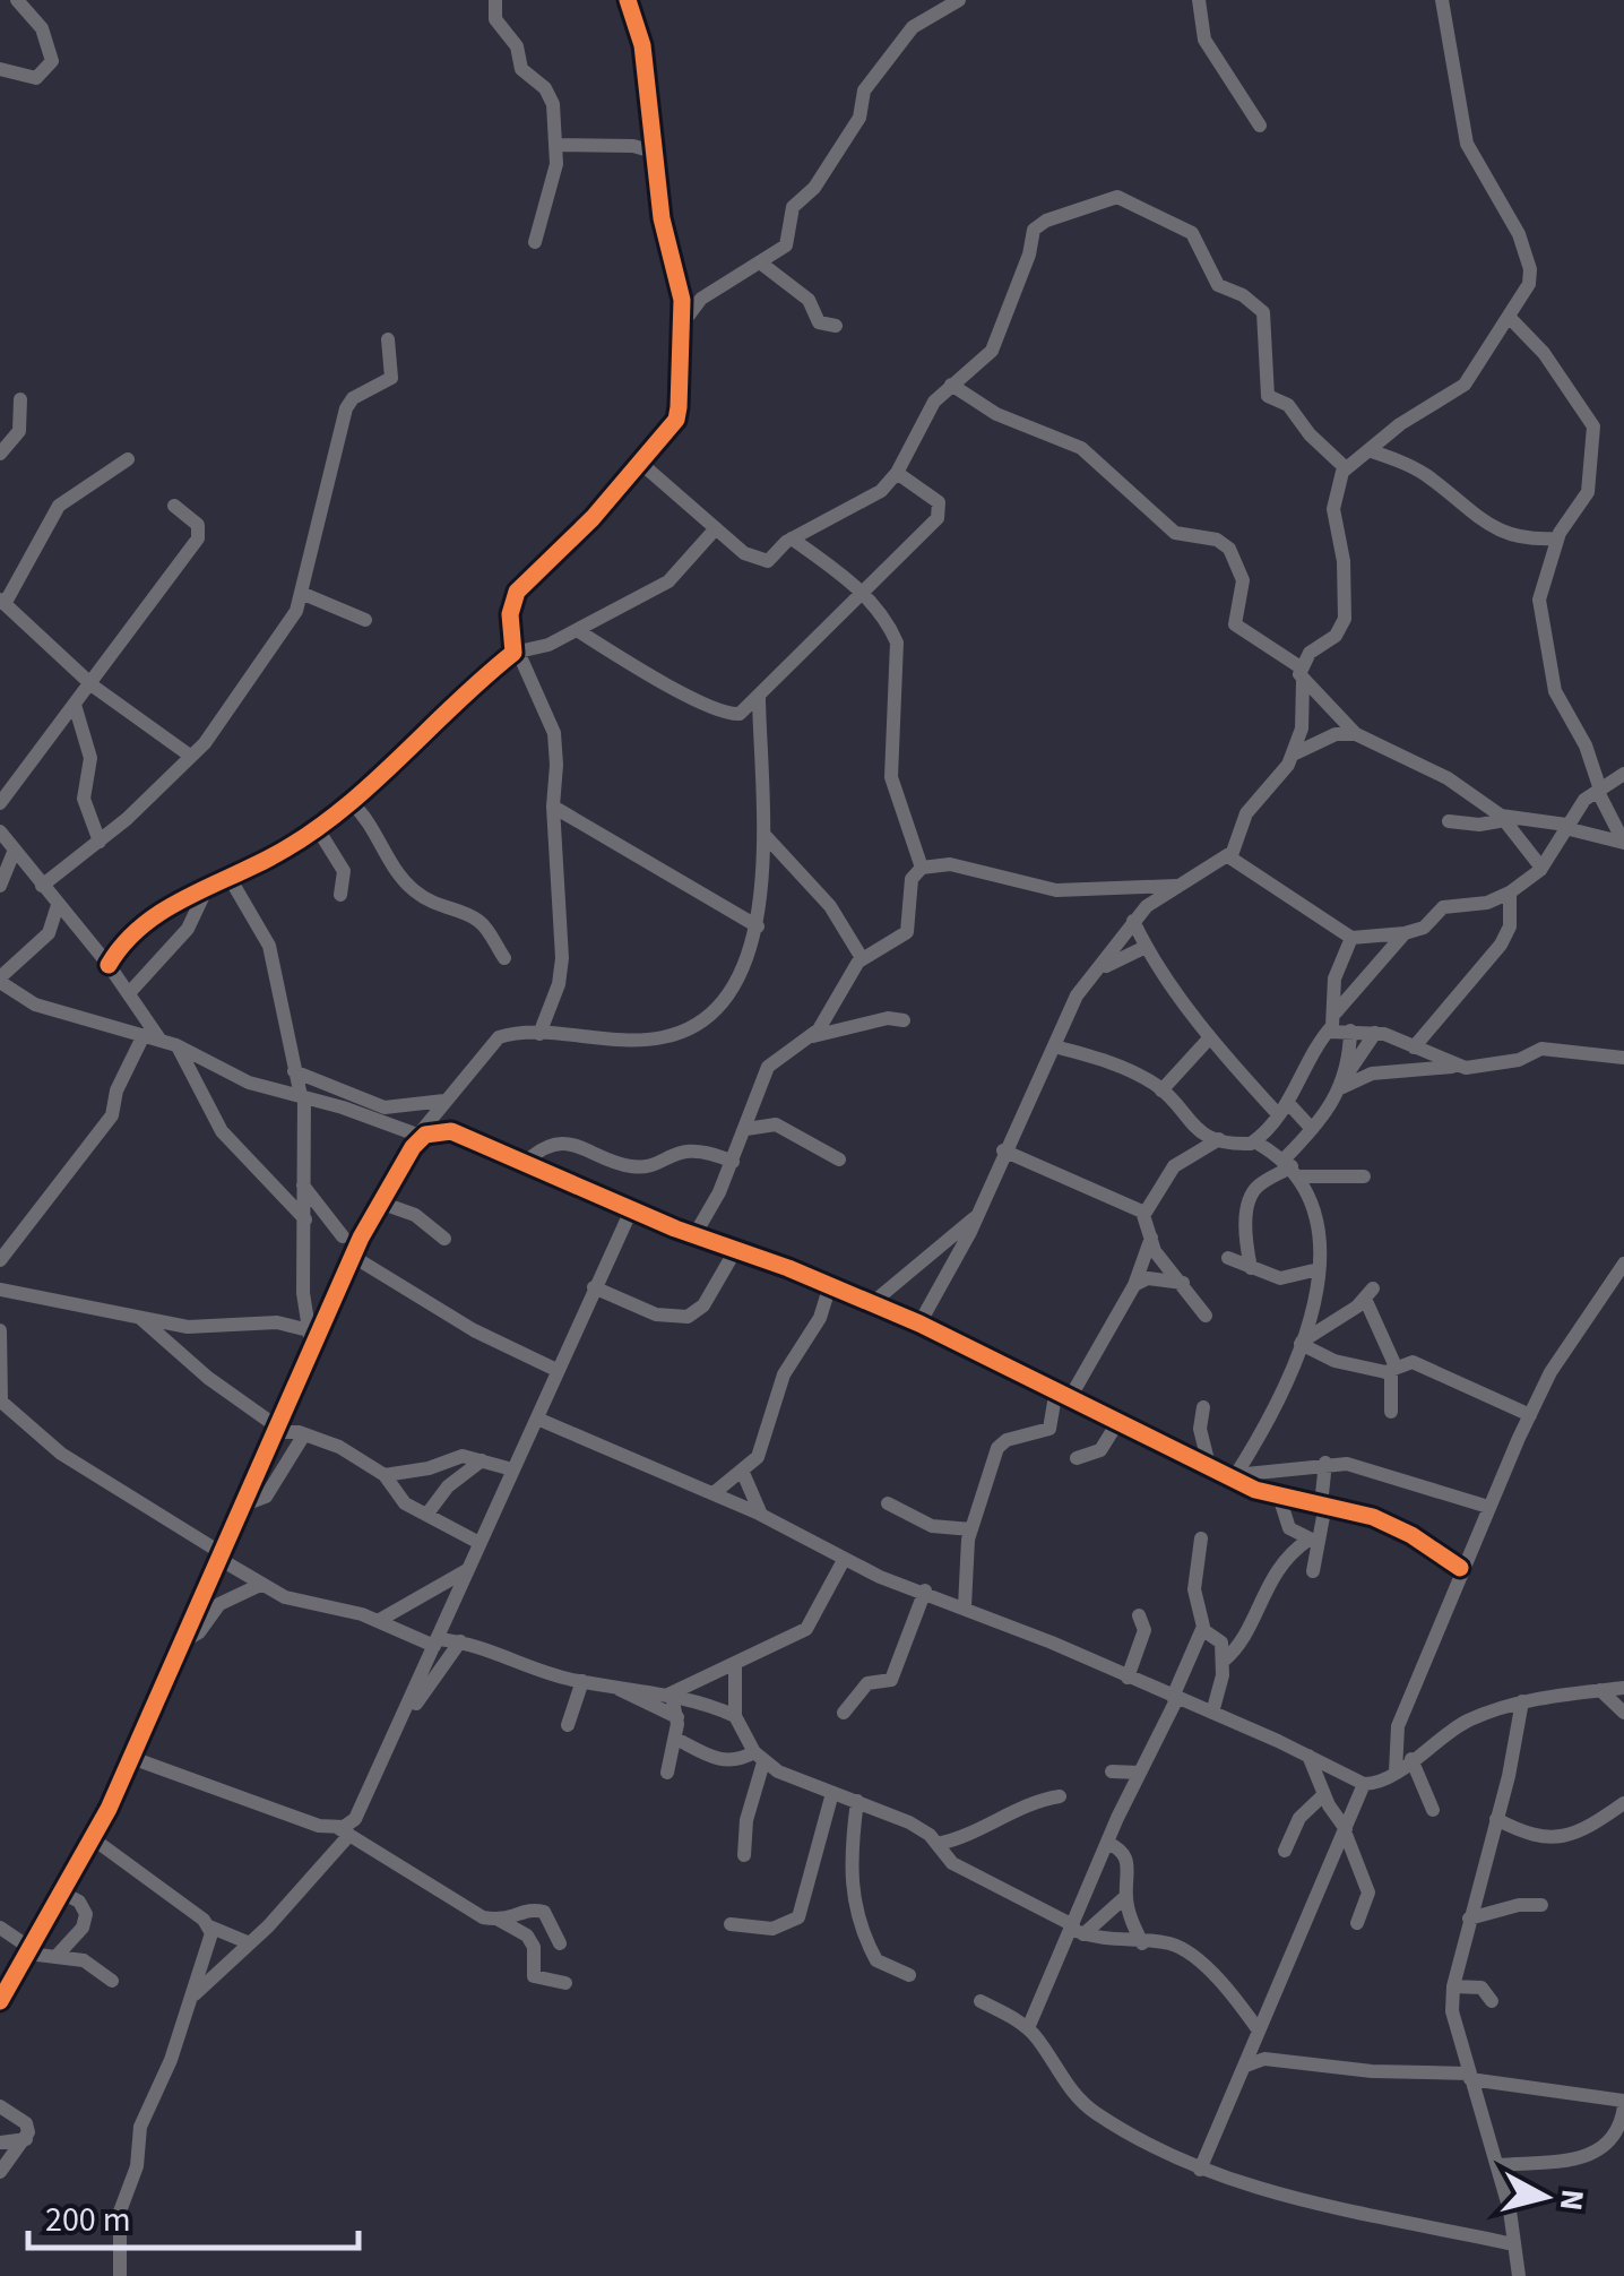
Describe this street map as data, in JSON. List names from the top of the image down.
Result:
{
  "scale_bar": "200 m",
  "north": "right"
}
